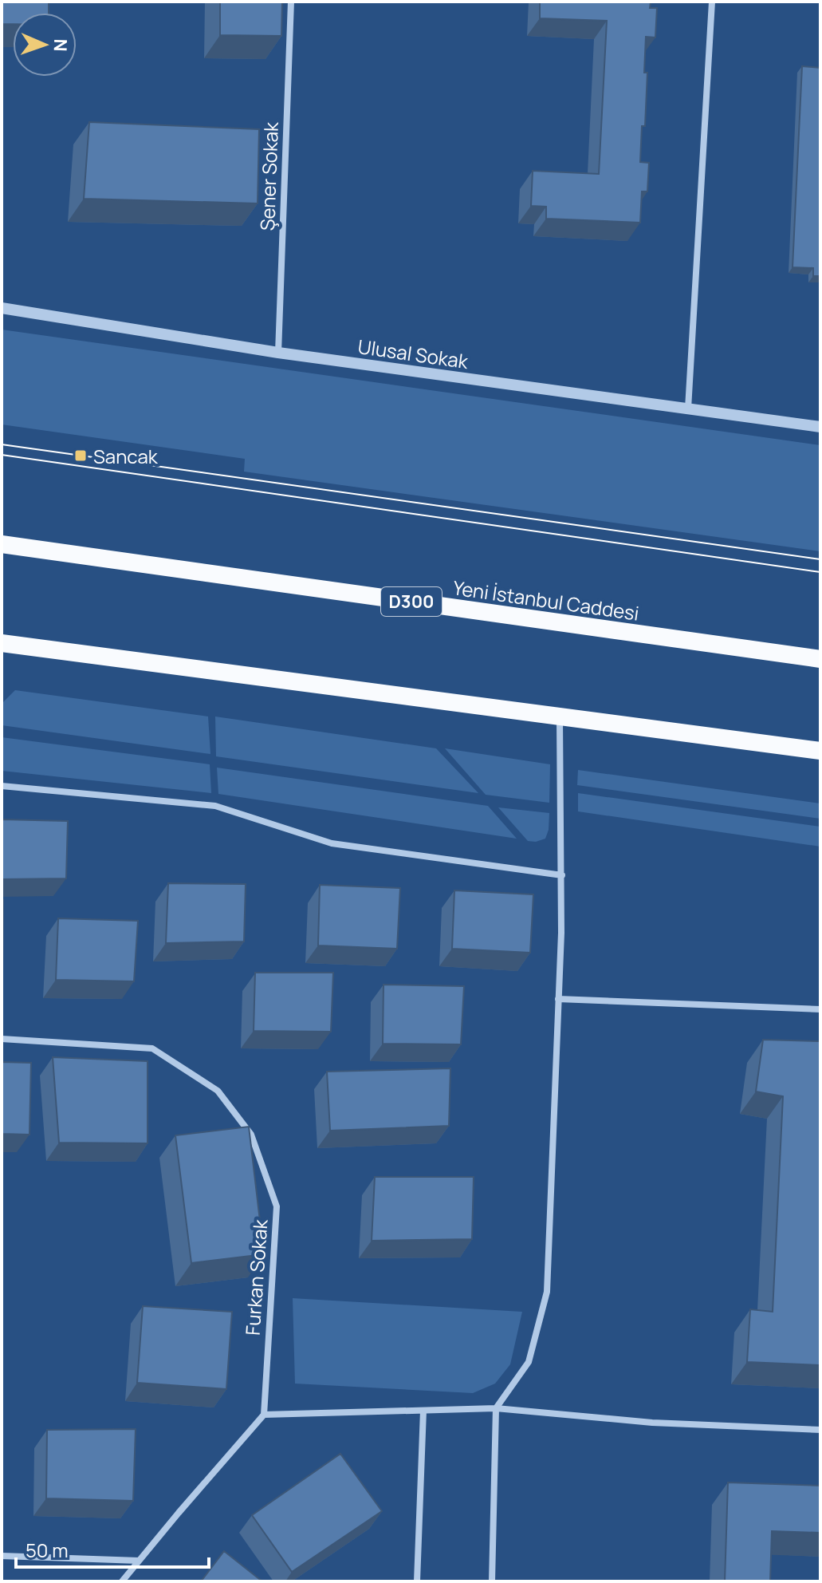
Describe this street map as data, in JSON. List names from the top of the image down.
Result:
{
  "streets": {
    "highway": ["Yeni İstanbul Caddesi", "D300"],
    "street": ["Şener Sokak", "Ulusal Sokak", "Furkan Sokak"]
  },
  "crossings": [
    ["Şener Sokak", "Ulusal Sokak"]
  ],
  "places": {
    "transit": ["Sancak"]
  },
  "scale_bar": "50 m",
  "north": "right"
}
